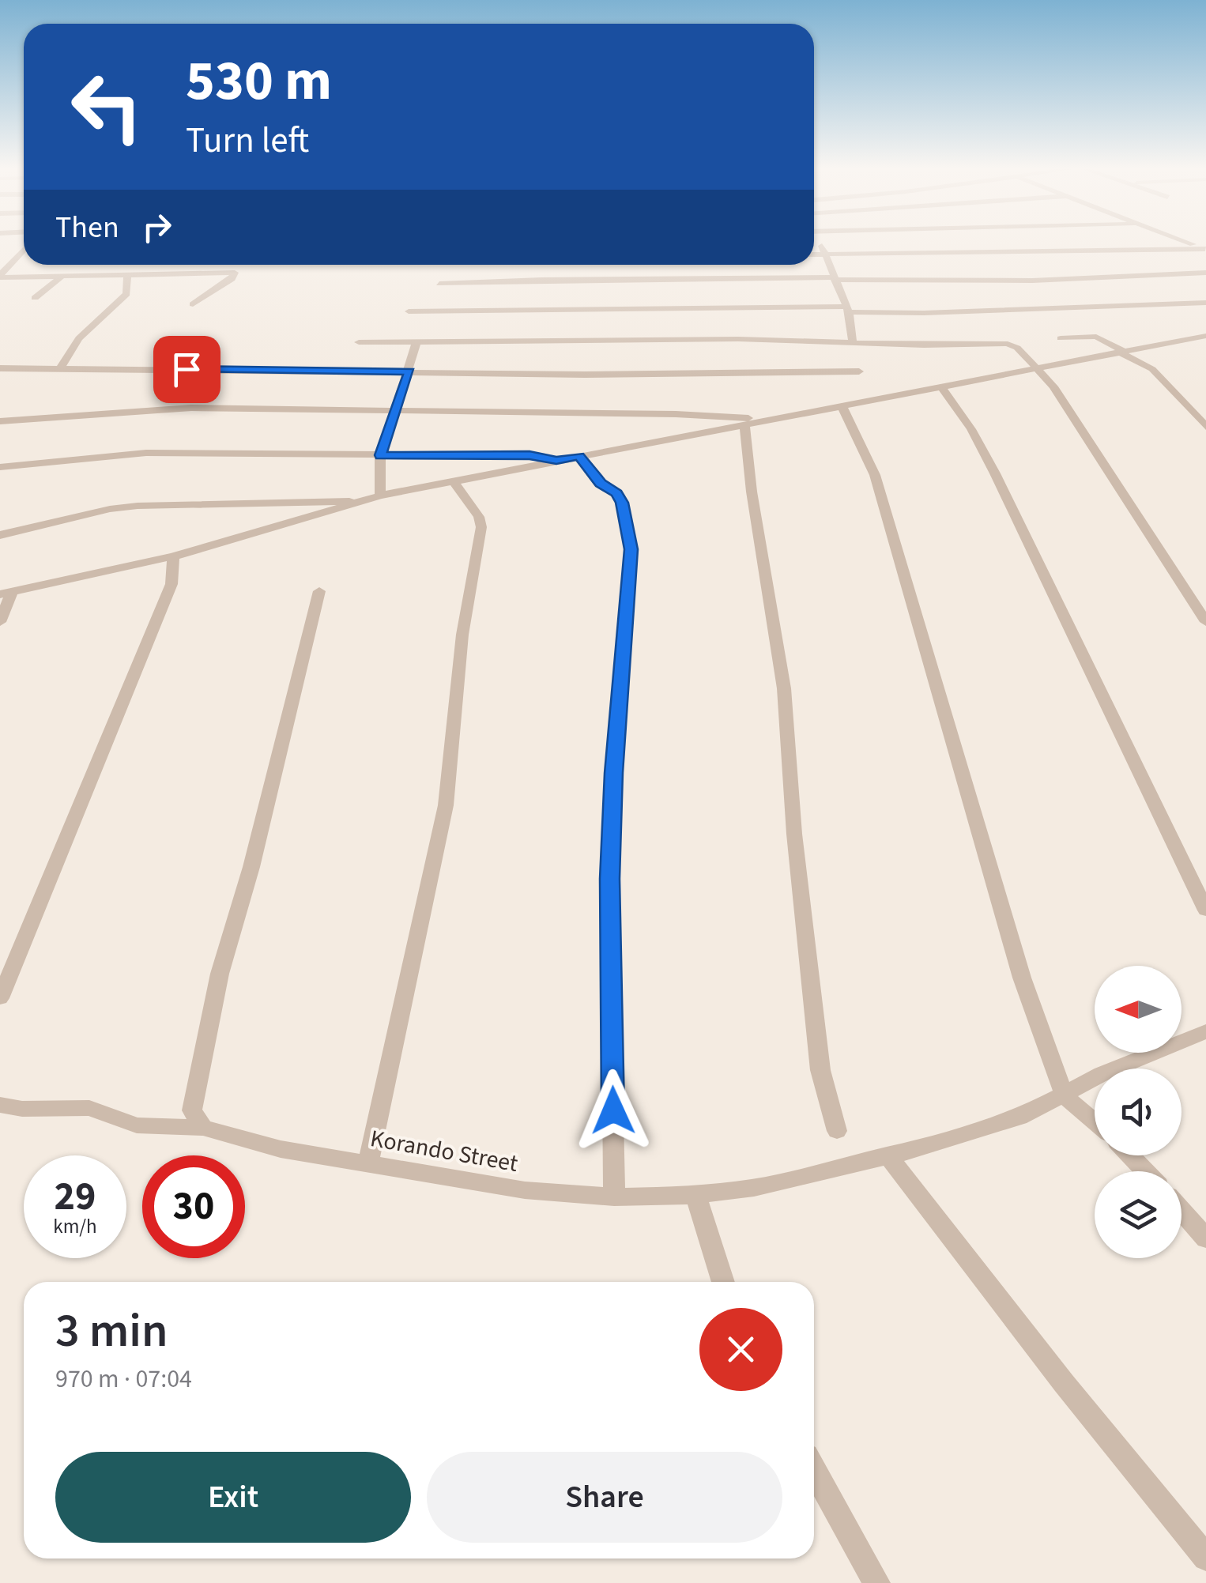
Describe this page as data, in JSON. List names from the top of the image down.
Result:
{
  "streets": {
    "street": ["Korando Street"]
  },
  "north": "left",
  "page": {
    "turn": ["530 m", "Turn left"],
    "then": "Then",
    "speed": "29 km/h",
    "limit": "30",
    "heading": ["3 min", "970 m · 07:04"],
    "buttons": ["Exit", "Share"]
  }
}
